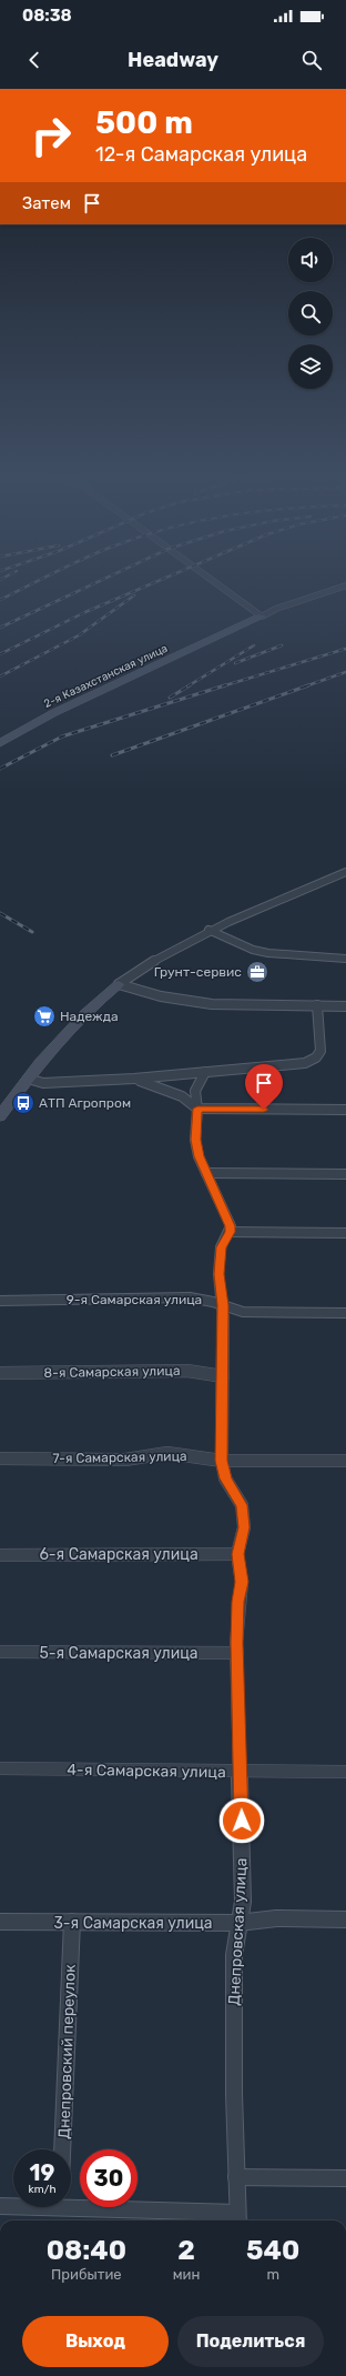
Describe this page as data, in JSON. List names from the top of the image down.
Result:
{
  "streets": {
    "street": [
      "2-я Казахстанская улица",
      "9-я Самарская улица",
      "8-я Самарская улица",
      "7-я Самарская улица",
      "6-я Самарская улица",
      "5-я Самарская улица",
      "4-я Самарская улица",
      "3-я Самарская улица",
      "Днепровская улица",
      "Днепровский переулок"
    ]
  },
  "crossings": [
    ["9-я Самарская улица", "Днепровская улица"],
    ["8-я Самарская улица", "Днепровская улица"],
    ["7-я Самарская улица", "Днепровская улица"],
    ["6-я Самарская улица", "Днепровская улица"],
    ["5-я Самарская улица", "Днепровская улица"],
    ["4-я Самарская улица", "Днепровская улица"],
    ["3-я Самарская улица", "Днепровская улица"],
    ["3-я Самарская улица", "Днепровский переулок"]
  ],
  "places": {
    "office": ["Грунт-сервис"],
    "supermarket": ["Надежда"],
    "bus stop": ["АТП Агропром"]
  },
  "page": {
    "status": "08:38",
    "header": "Headway",
    "turn": ["500 m", "12-я Самарская улица"],
    "then": "Затем",
    "speed": "19 km/h",
    "limit": "30",
    "eta": [
      "08:40",
      "Прибытие",
      "2",
      "мин",
      "540",
      "m"
    ],
    "buttons": ["Выход", "Поделиться"]
  }
}
